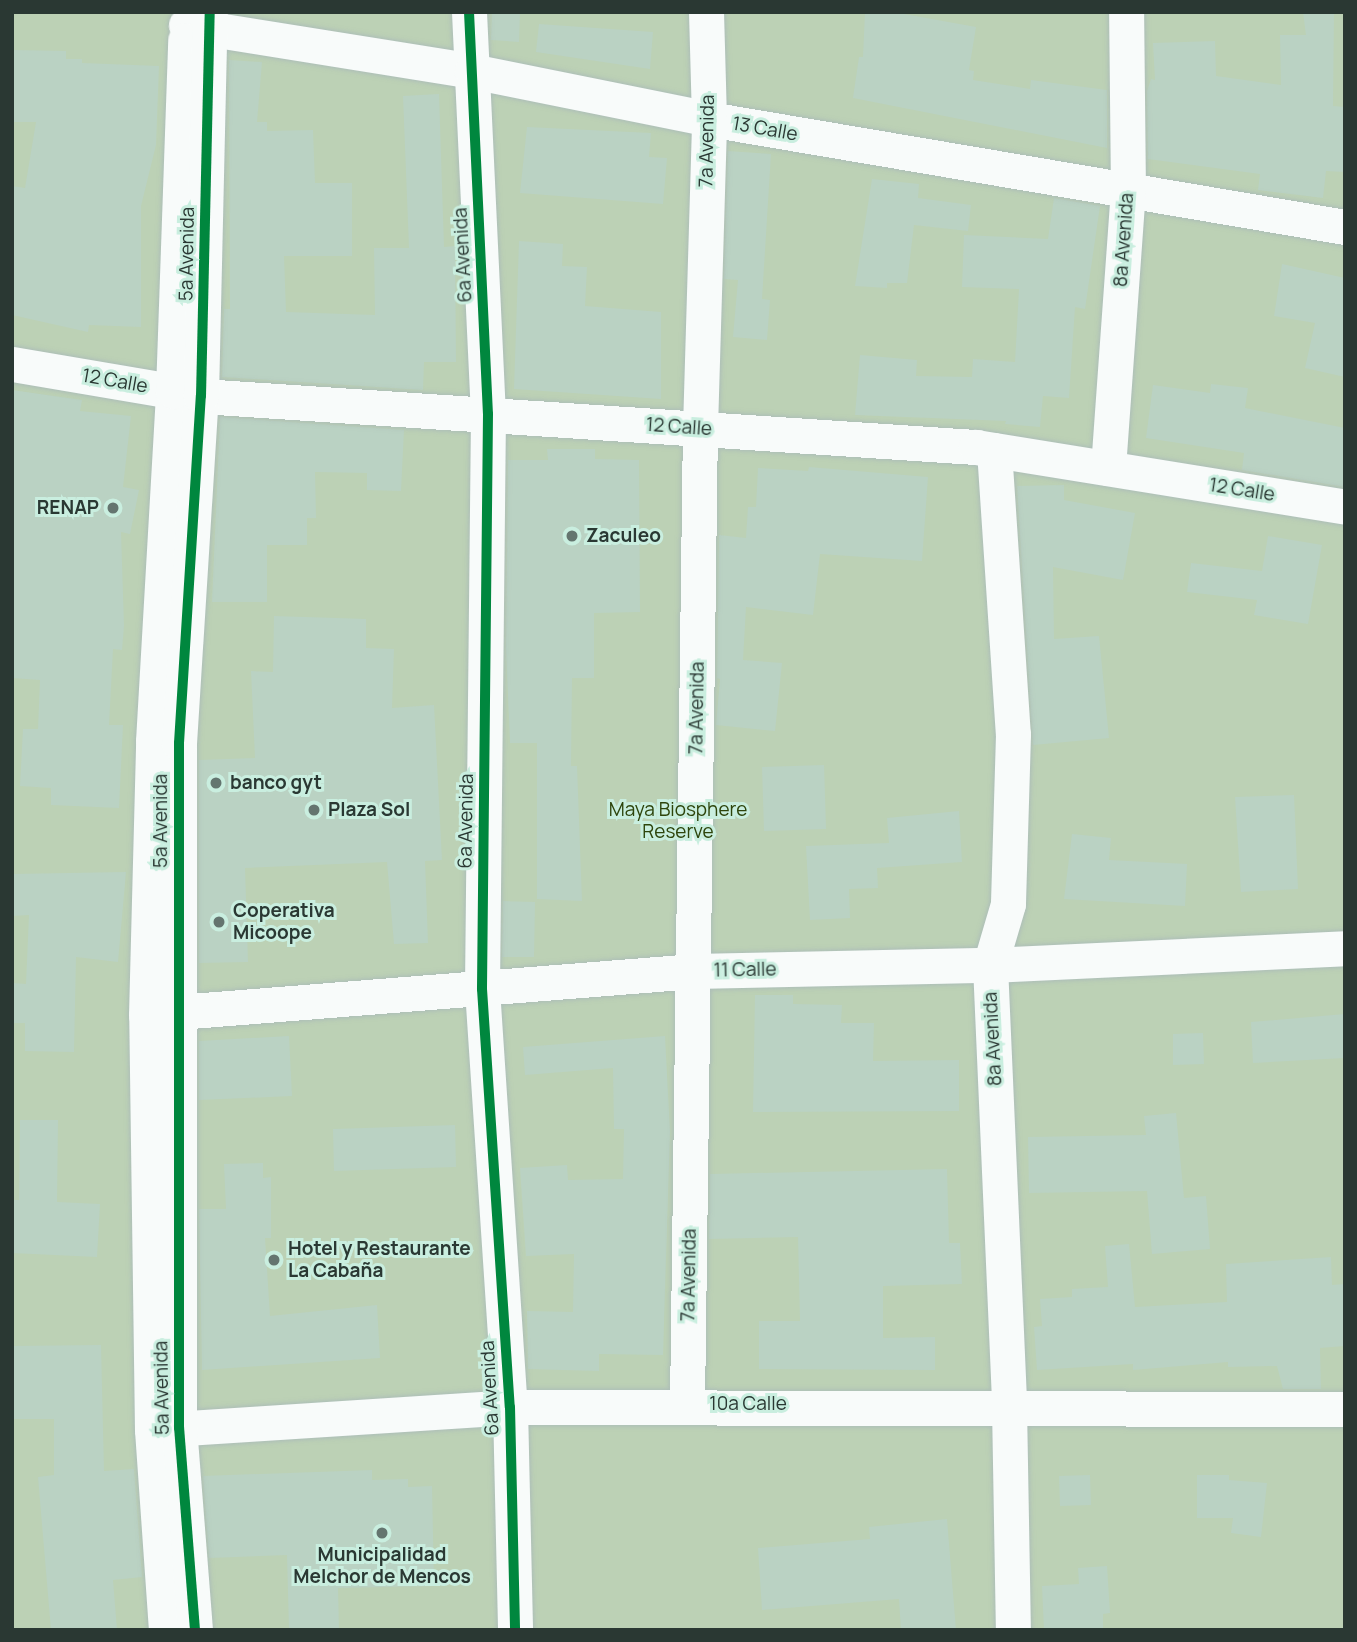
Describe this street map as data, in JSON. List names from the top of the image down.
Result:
{
  "streets": {
    "street": [
      "13 Calle",
      "7a Avenida",
      "8a Avenida",
      "5a Avenida",
      "6a Avenida",
      "12 Calle",
      "11 Calle",
      "10a Calle"
    ]
  },
  "crossings": [
    ["13 Calle", "7a Avenida"],
    ["13 Calle", "8a Avenida"],
    ["13 Calle", "5a Avenida"],
    ["13 Calle", "6a Avenida"],
    ["7a Avenida", "12 Calle"],
    ["7a Avenida", "11 Calle"],
    ["7a Avenida", "10a Calle"],
    ["8a Avenida", "12 Calle"],
    ["8a Avenida", "11 Calle"],
    ["8a Avenida", "10a Calle"],
    ["5a Avenida", "12 Calle"],
    ["5a Avenida", "11 Calle"],
    ["5a Avenida", "10a Calle"],
    ["6a Avenida", "12 Calle"],
    ["6a Avenida", "11 Calle"],
    ["6a Avenida", "10a Calle"]
  ],
  "parks": ["Maya Biosphere Reserve"],
  "places": [
    "RENAP",
    "Zaculeo",
    "banco gyt",
    "Plaza Sol",
    "Coperativa Micoope",
    "Hotel y Restaurante La Cabaña",
    "Municipalidad Melchor de Mencos"
  ]
}
